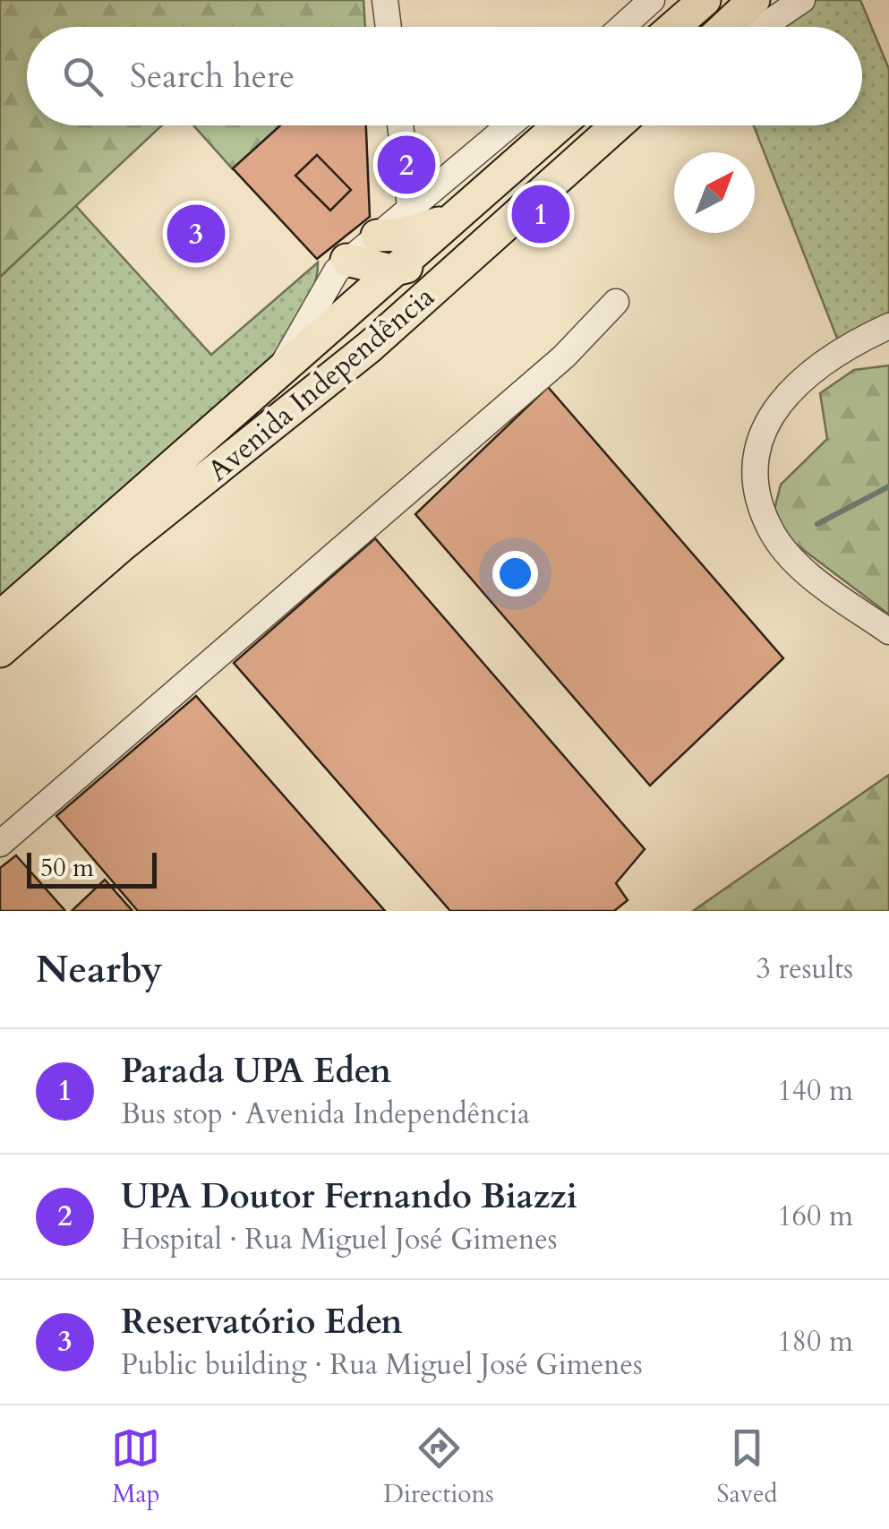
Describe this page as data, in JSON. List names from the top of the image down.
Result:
{
  "streets": {
    "main road": ["Avenida Independência"]
  },
  "scale_bar": "50 m",
  "north": "top right",
  "page": {
    "search": "Search here",
    "pins": ["2", "1", "3"],
    "scale": "50 m",
    "heading": ["Nearby", "3 results"],
    "list": [
      {
        "mark": "1",
        "name": "Parada UPA Eden",
        "note": "Bus stop · Avenida Independência",
        "value": "140 m"
      },
      {
        "mark": "2",
        "name": "UPA Doutor Fernando Biazzi",
        "note": "Hospital · Rua Miguel José Gimenes",
        "value": "160 m"
      },
      {
        "mark": "3",
        "name": "Reservatório Eden",
        "note": "Public building · Rua Miguel José Gimenes",
        "value": "180 m"
      }
    ],
    "nav": ["Map", "Directions", "Saved"]
  }
}
